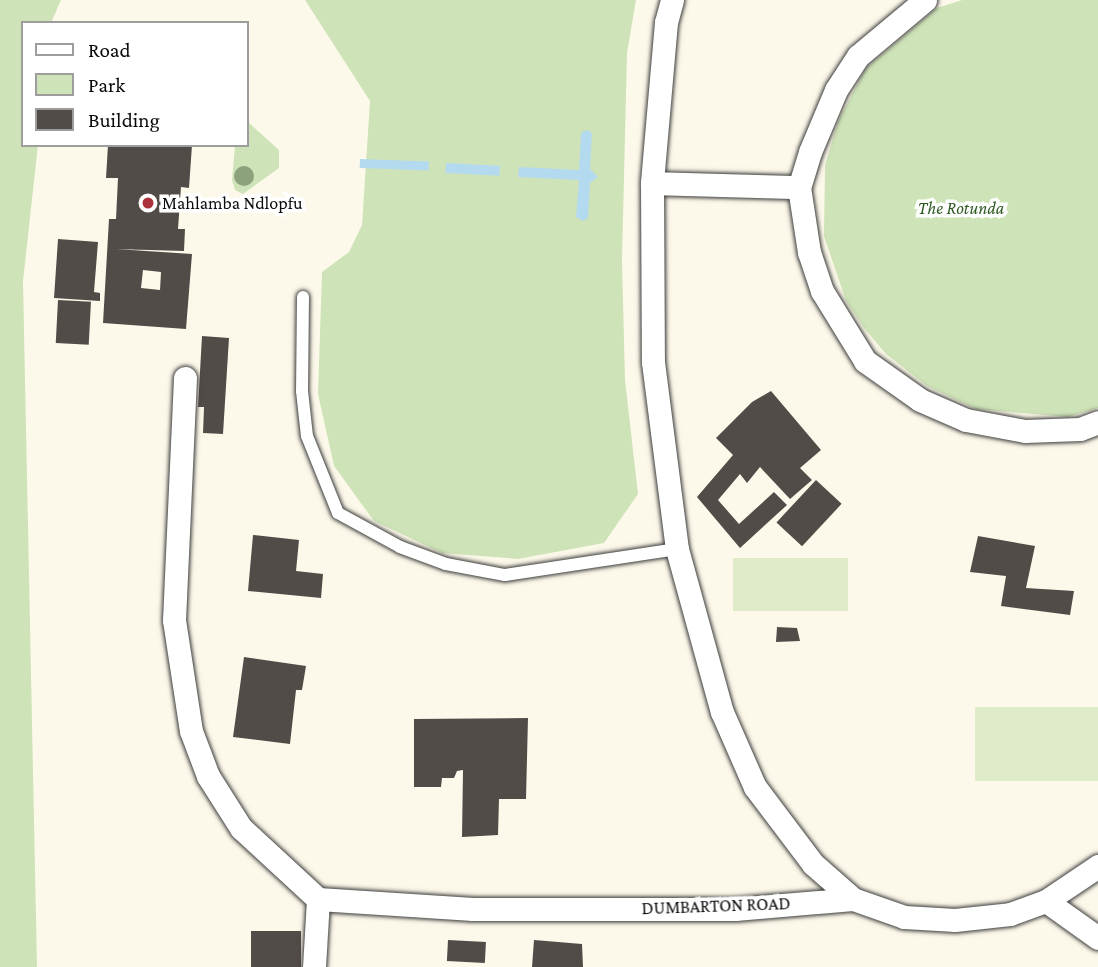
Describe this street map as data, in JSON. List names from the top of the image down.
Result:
{
  "streets": {
    "street": ["DUMBARTON ROAD"]
  },
  "parks": ["The Rotunda"],
  "places": ["Mahlamba Ndlopfu"],
  "legend": ["Road", "Park", "Building"]
}
